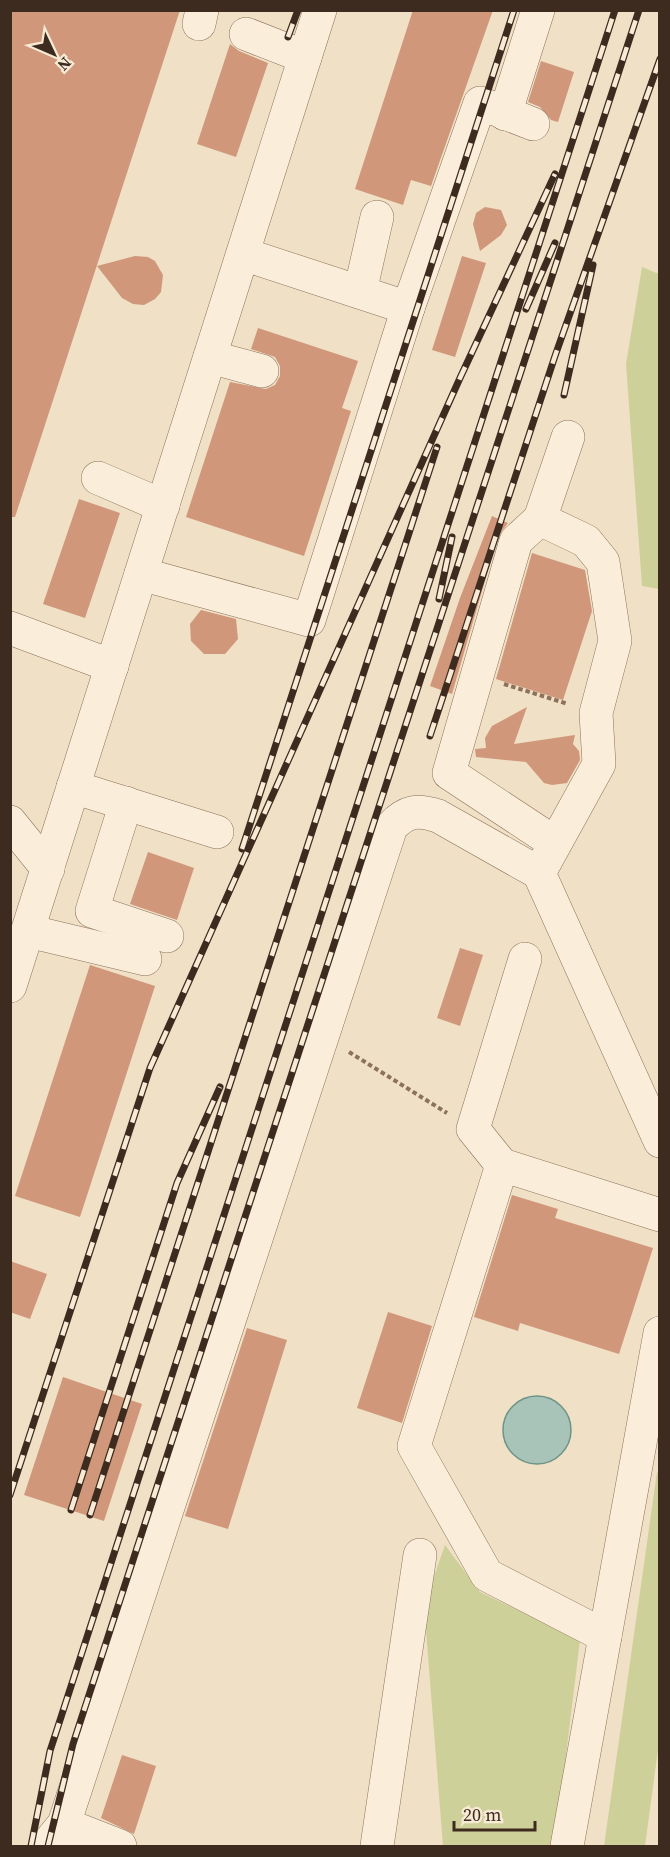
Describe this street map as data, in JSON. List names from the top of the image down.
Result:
{
  "scale_bar": "20 m",
  "north": "bottom right"
}
